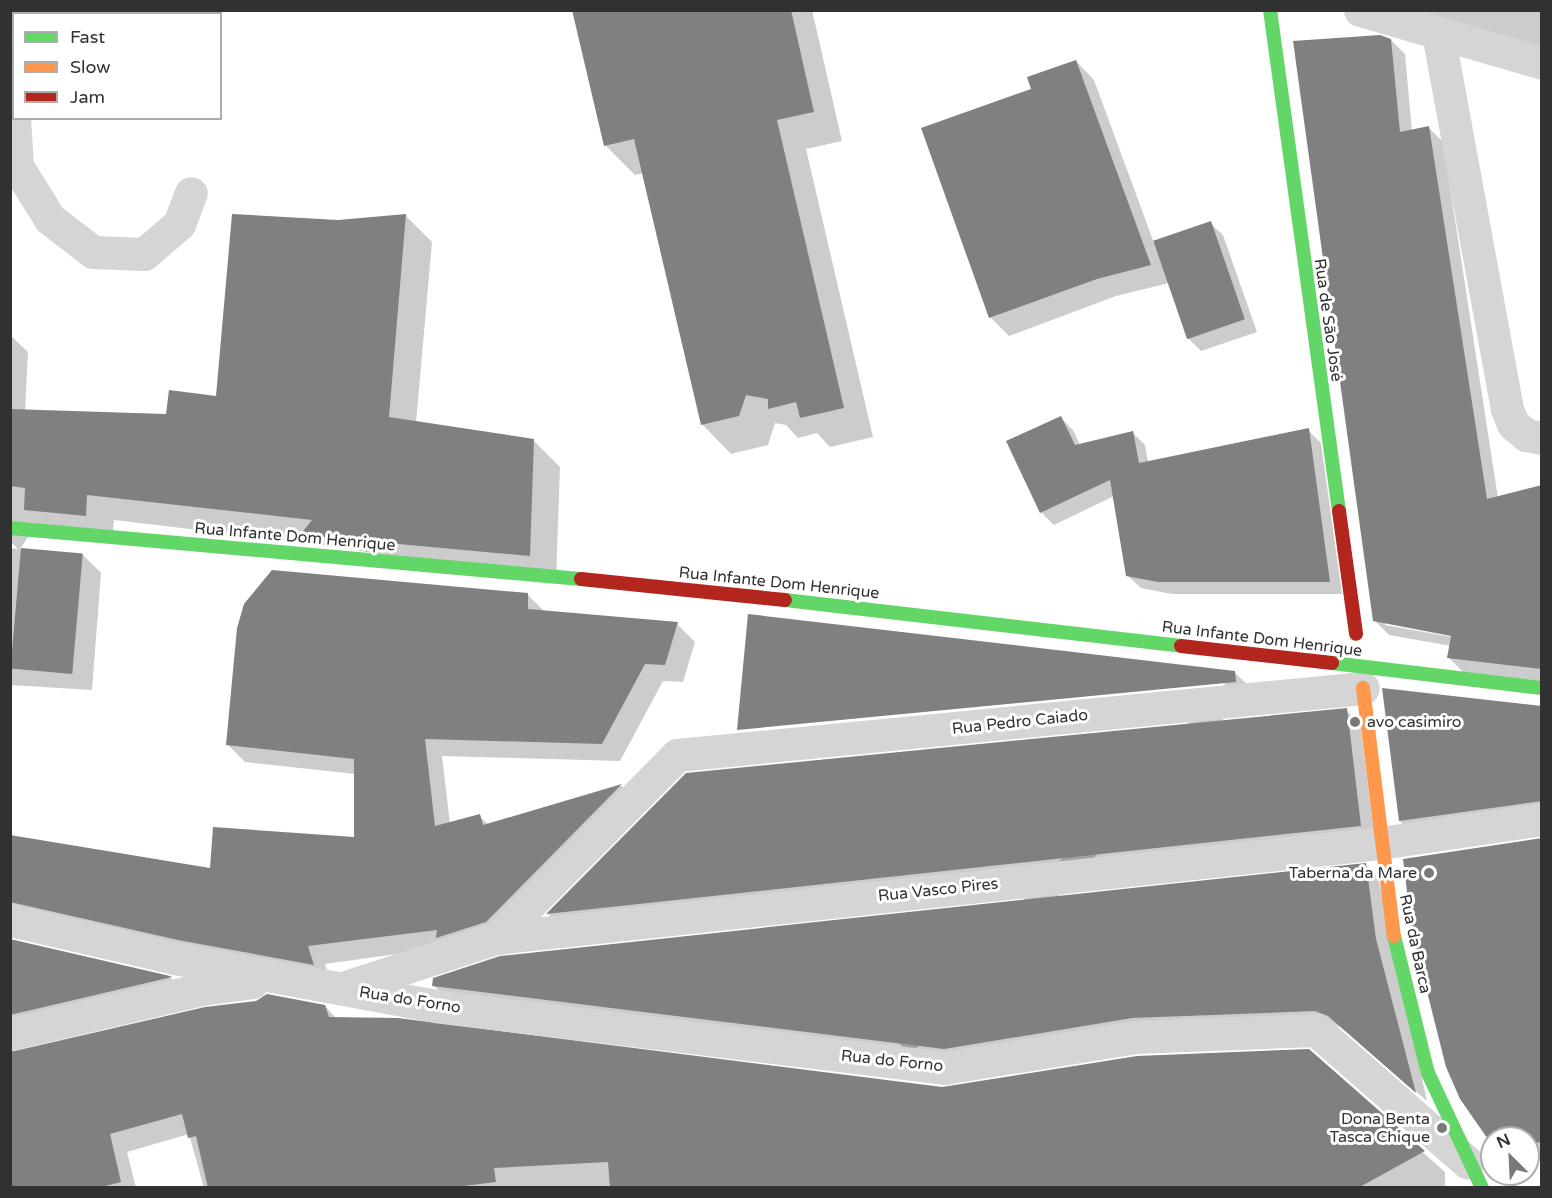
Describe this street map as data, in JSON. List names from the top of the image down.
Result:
{
  "streets": {
    "main road": ["Rua de São José", "Rua Infante Dom Henrique", "Rua da Barca"],
    "street": ["Rua Pedro Caiado", "Rua Vasco Pires", "Rua do Forno"]
  },
  "crossings": [
    ["Rua Pedro Caiado", "Rua Vasco Pires"],
    ["Rua Pedro Caiado", "Rua da Barca"],
    ["Rua Vasco Pires", "Rua da Barca"],
    ["Rua da Barca", "Rua do Forno"]
  ],
  "places": ["avo casimiro", "Taberna da Mare", "Dona Benta Tasca Chique"],
  "legend": ["Fast", "Slow", "Jam"],
  "north": "top left"
}
